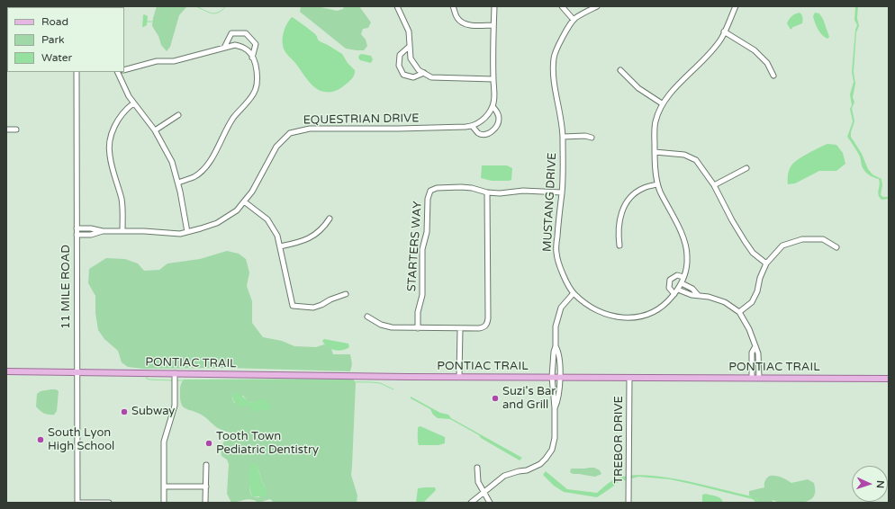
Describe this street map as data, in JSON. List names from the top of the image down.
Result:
{
  "streets": {
    "main road": ["PONTIAC TRAIL"],
    "street": [
      "EQUESTRIAN DRIVE",
      "MUSTANG DRIVE",
      "STARTERS WAY",
      "11 MILE ROAD",
      "TREBOR DRIVE"
    ]
  },
  "crossings": [
    ["EQUESTRIAN DRIVE", "11 MILE ROAD"],
    ["MUSTANG DRIVE", "STARTERS WAY"],
    ["11 MILE ROAD", "PONTIAC TRAIL"],
    ["PONTIAC TRAIL", "TREBOR DRIVE"]
  ],
  "places": [
    "Suzi's Bar and Grill",
    "Subway",
    "South Lyon High School",
    "Tooth Town Pediatric Dentistry"
  ],
  "legend": ["Road", "Park", "Water"],
  "north": "right"
}
